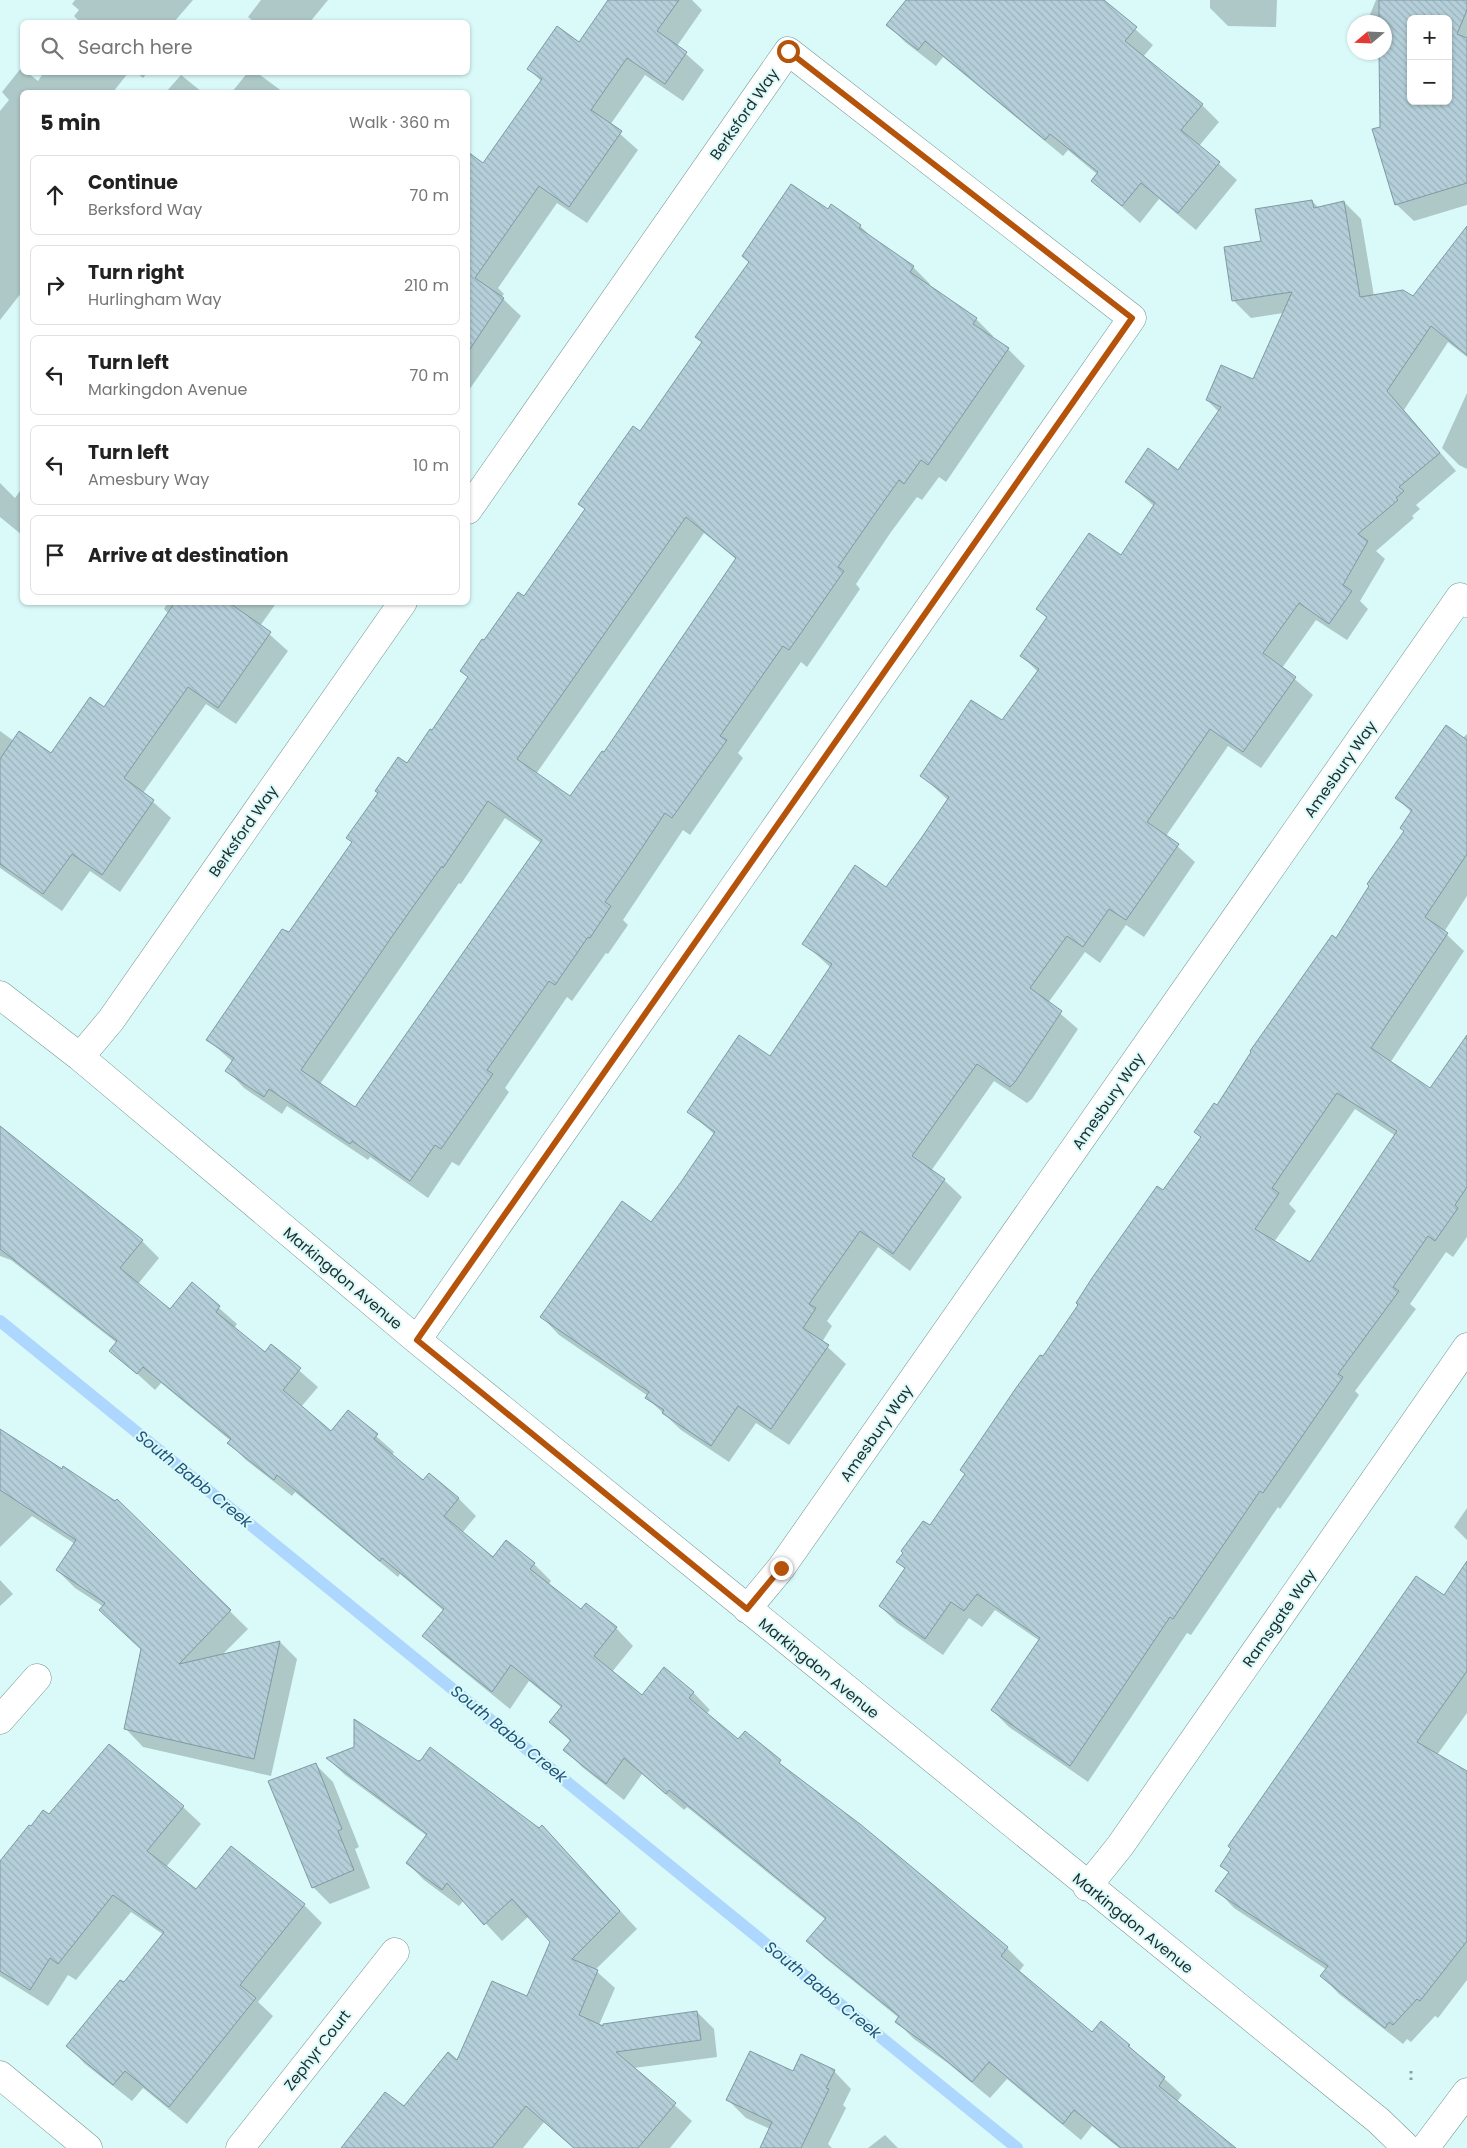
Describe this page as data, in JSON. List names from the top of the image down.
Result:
{
  "streets": {
    "street": [
      "Berksford Way",
      "Amesbury Way",
      "Markingdon Avenue",
      "Ramsgate Way",
      "Zephyr Court"
    ]
  },
  "crossings": [
    ["Berksford Way", "Markingdon Avenue"],
    ["Amesbury Way", "Markingdon Avenue"],
    ["Markingdon Avenue", "Ramsgate Way"]
  ],
  "water": ["South Babb Creek"],
  "north": "left",
  "page": {
    "map_buttons": ["+", "−"],
    "search": "Search here",
    "heading": ["5 min", "Walk · 360 m"],
    "list": [
      ["Continue", "Berksford Way", "70 m"],
      ["Turn right", "Hurlingham Way", "210 m"],
      ["Turn left", "Markingdon Avenue", "70 m"],
      ["Turn left", "Amesbury Way", "10 m"],
      "Arrive at destination"
    ]
  }
}
